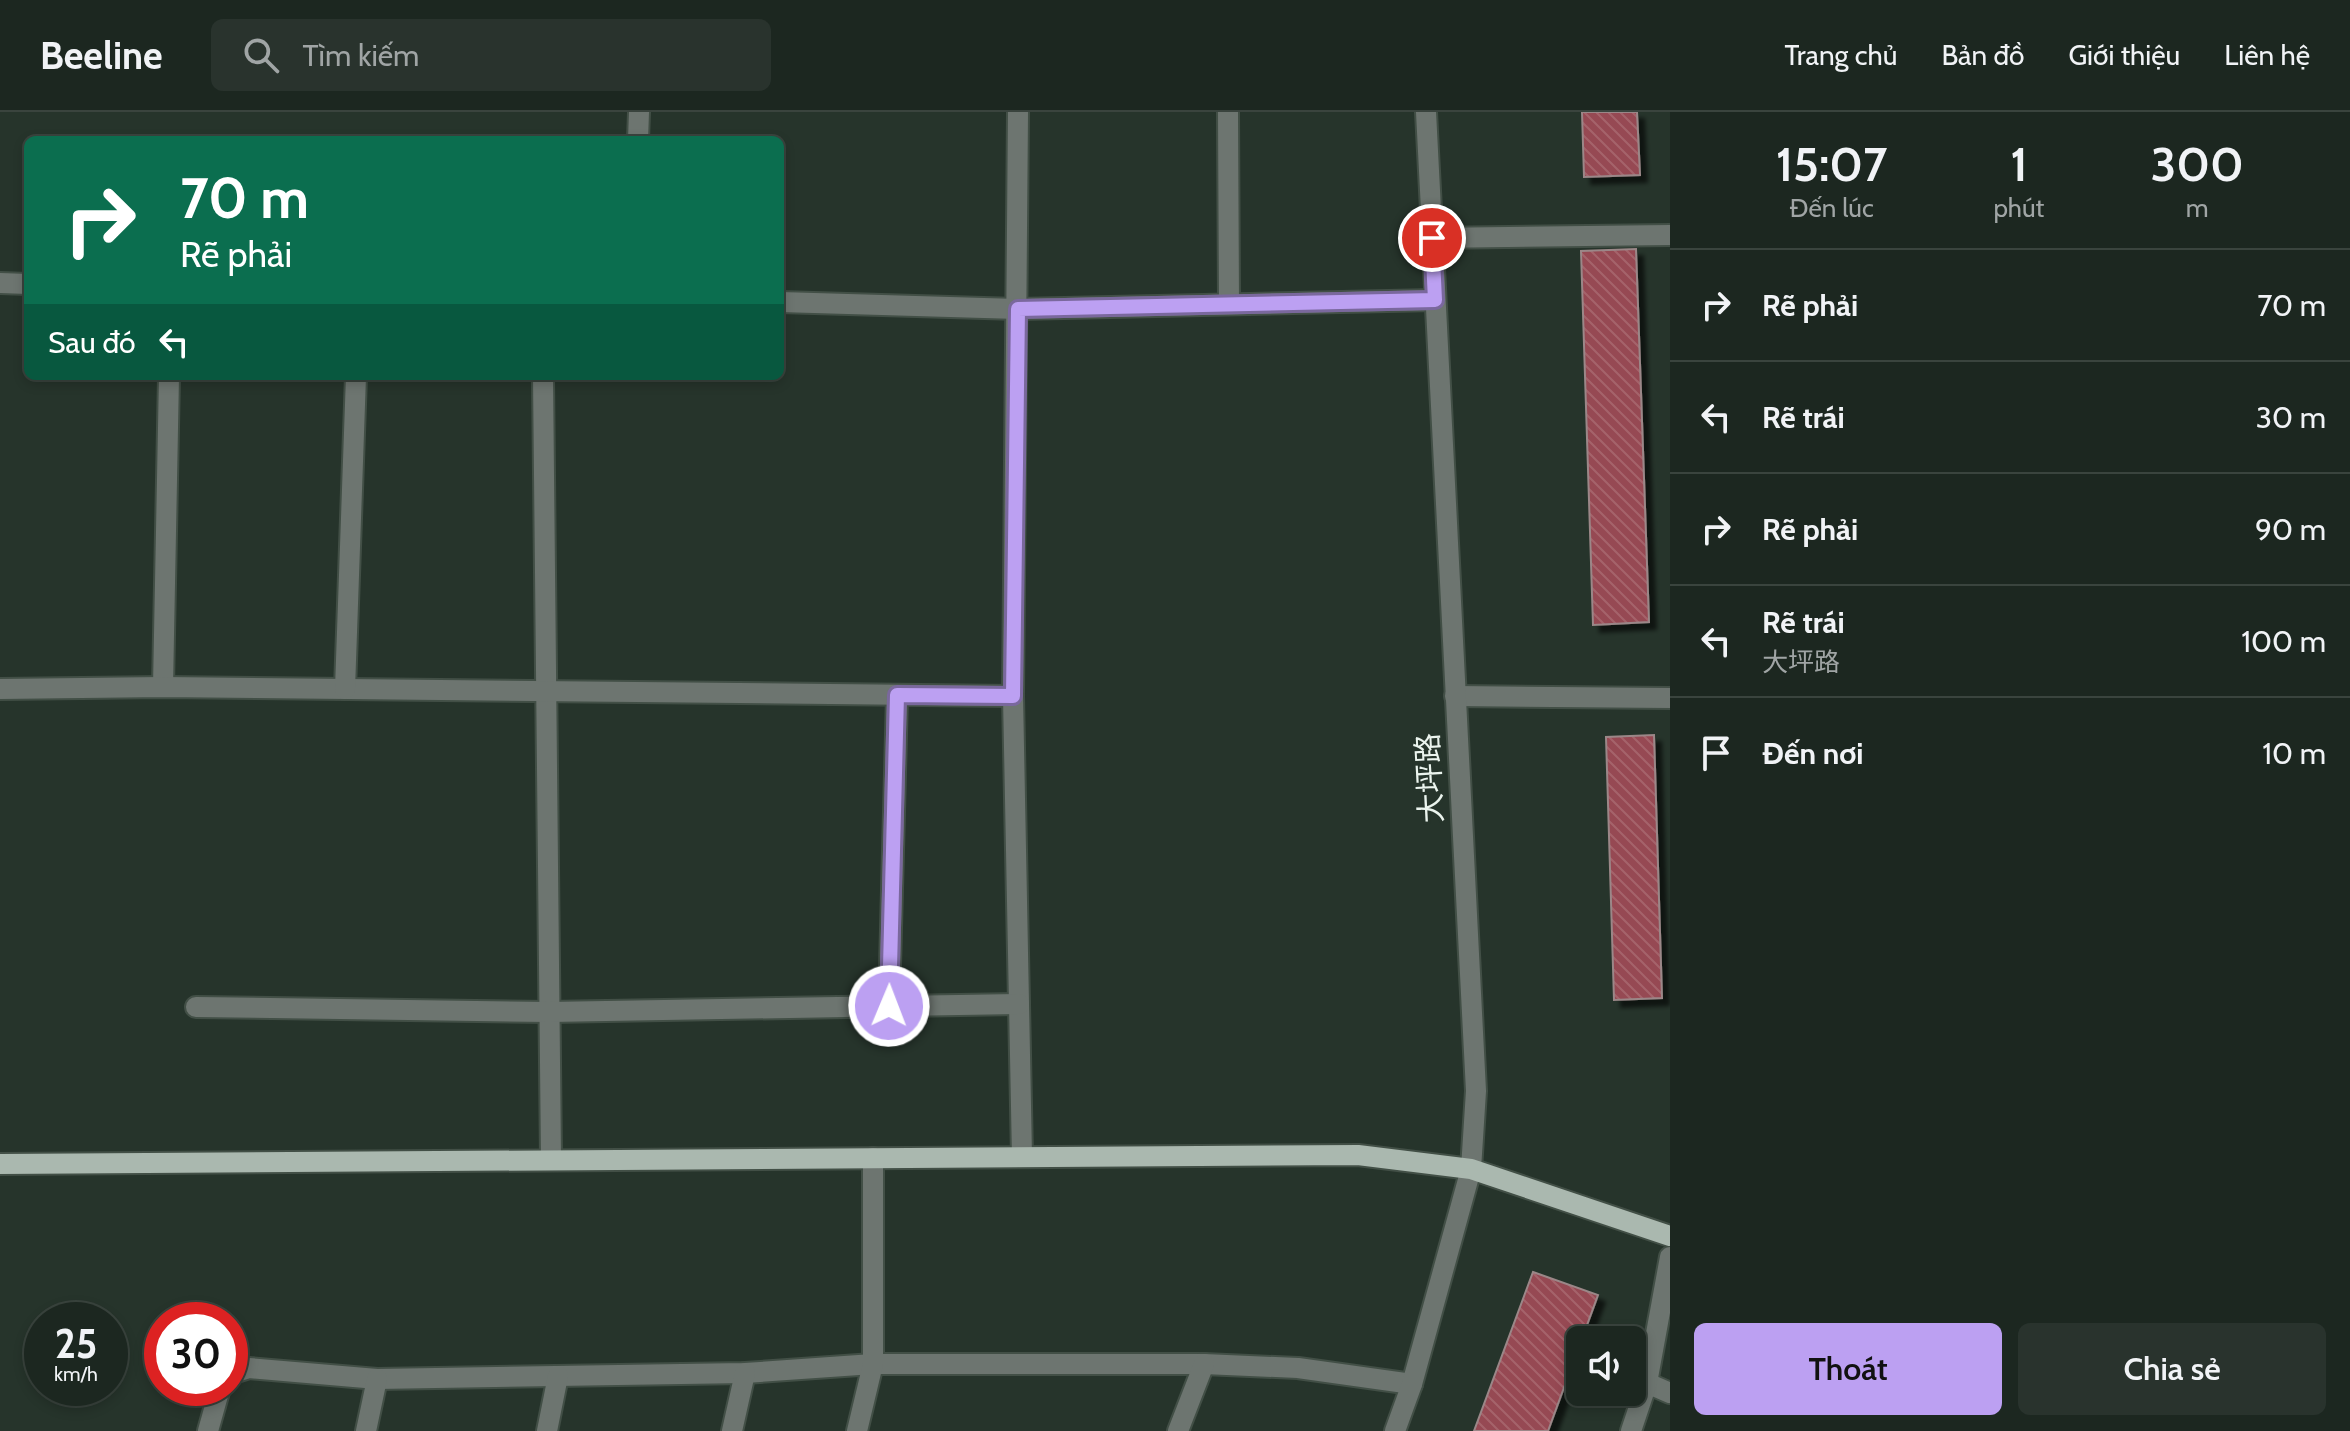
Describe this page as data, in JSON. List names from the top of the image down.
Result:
{
  "streets": {
    "street": ["大坪路"]
  },
  "page": {
    "header": "Beeline",
    "search": "Tìm kiếm",
    "nav": [
      "Trang chủ",
      "Bản đồ",
      "Giới thiệu",
      "Liên hệ"
    ],
    "eta": [
      "15:07",
      "Đến lúc",
      "1",
      "phút",
      "300",
      "m"
    ],
    "turn": ["70 m", "Rẽ phải"],
    "list": [
      {
        "name": "Rẽ phải",
        "value": "70 m"
      },
      {
        "name": "Rẽ trái",
        "value": "30 m"
      },
      {
        "name": "Rẽ phải",
        "value": "90 m"
      },
      {
        "name": "Rẽ trái",
        "note": "大坪路",
        "value": "100 m"
      },
      {
        "name": "Đến nơi",
        "value": "10 m"
      }
    ],
    "then": "Sau đó",
    "speed": "25 km/h",
    "limit": "30",
    "buttons": ["Thoát", "Chia sẻ"]
  }
}
